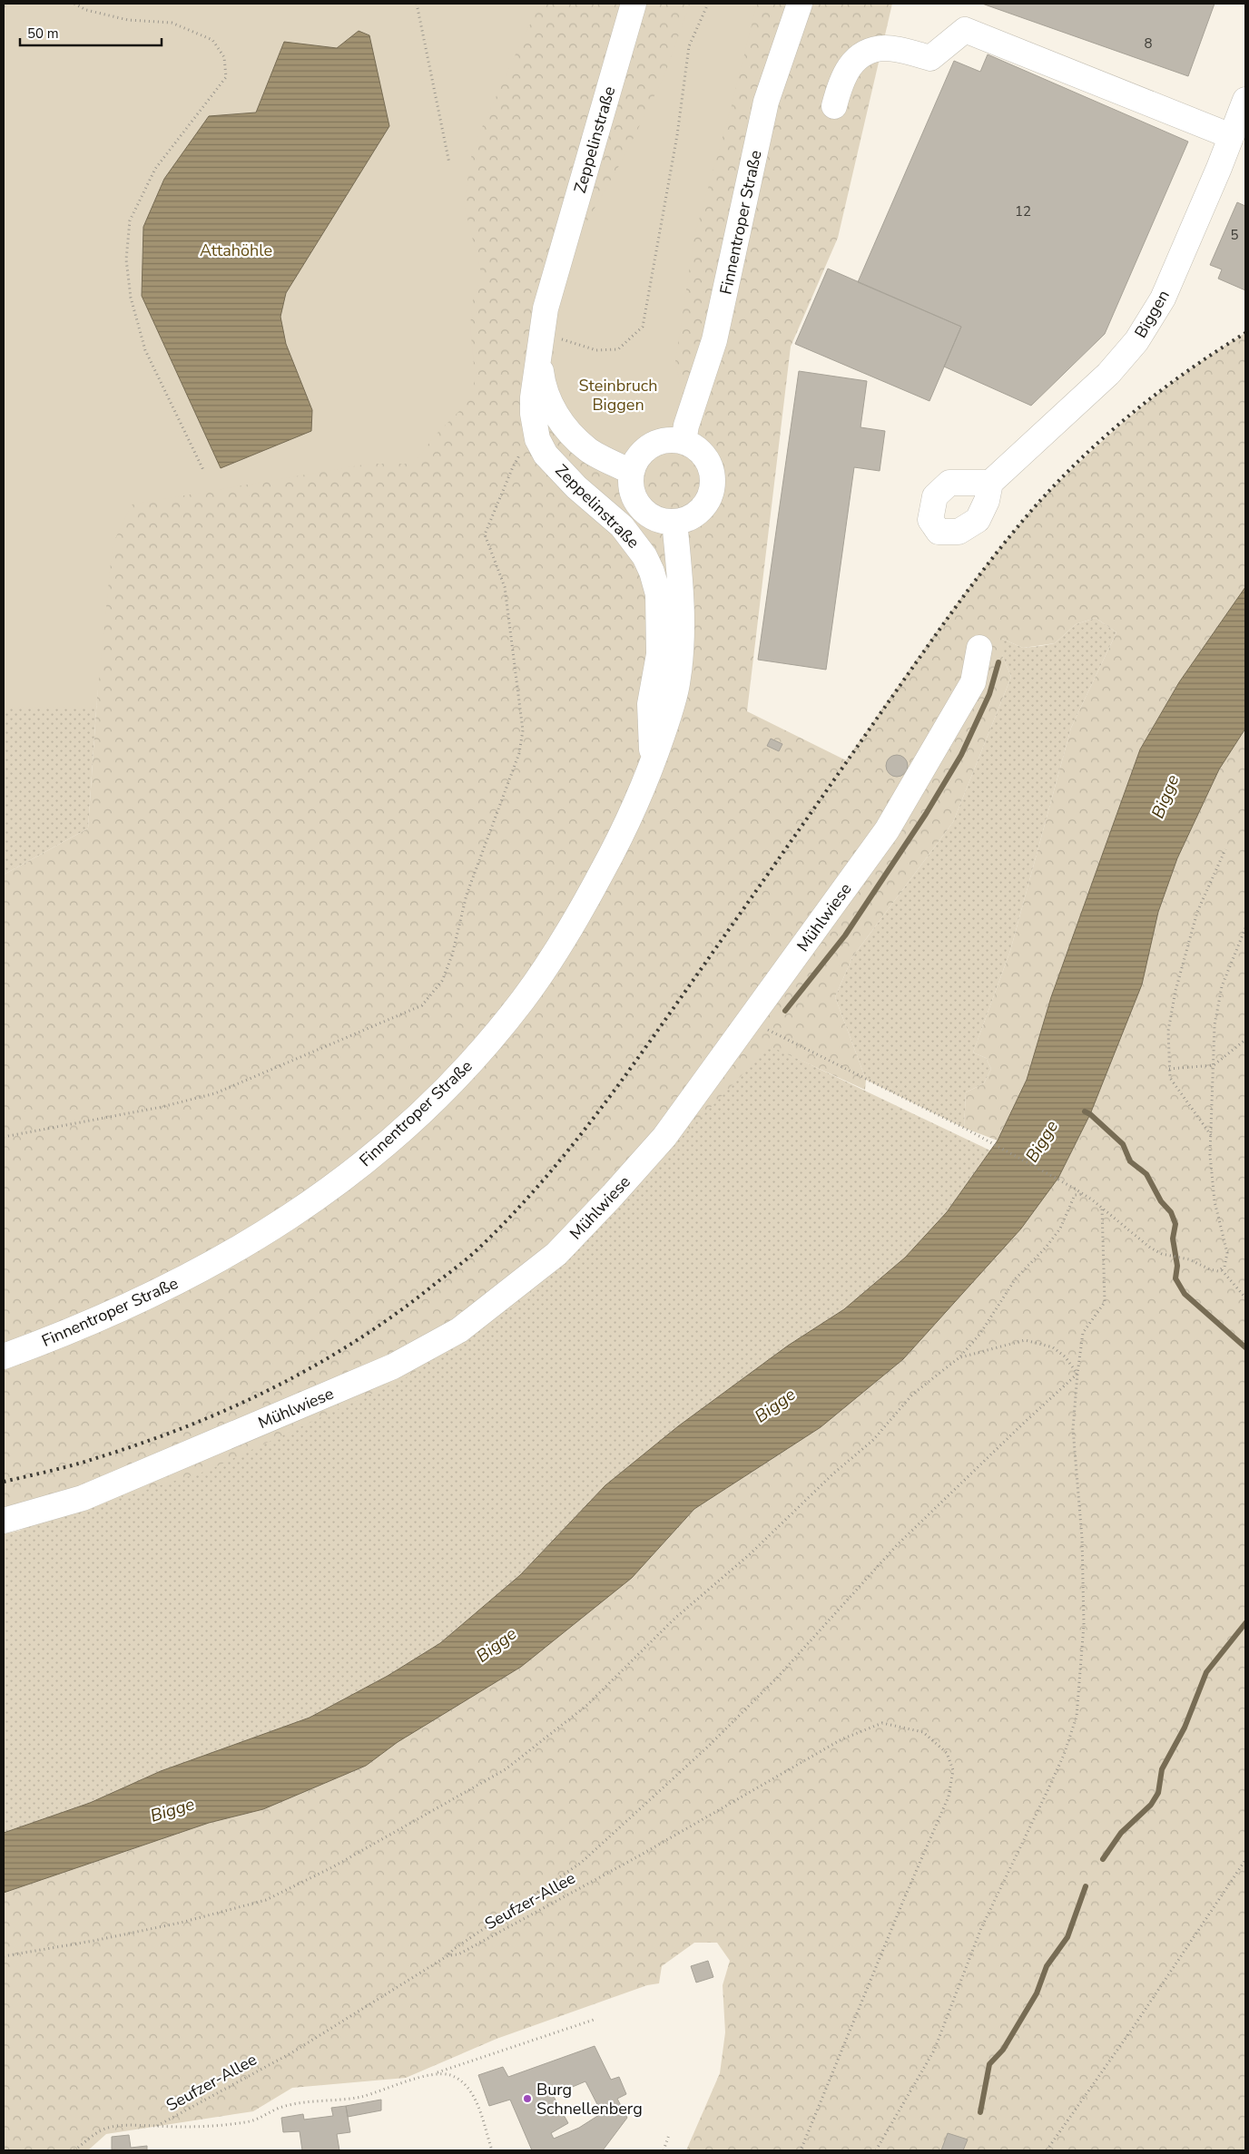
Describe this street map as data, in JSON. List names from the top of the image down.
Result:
{
  "streets": {
    "main road": [
      "Zeppelinstraße",
      "Finnentroper Straße",
      "Biggen",
      "Mühlwiese"
    ],
    "path": ["Seufzer-Allee"]
  },
  "crossings": [
    ["Zeppelinstraße", "Finnentroper Straße"]
  ],
  "water": ["Bigge"],
  "parks": ["Attahöhle", "Steinbruch Biggen"],
  "places": ["Burg Schnellenberg"],
  "house_numbers": ["8", "12", "5"],
  "scale_bar": "50 m"
}
